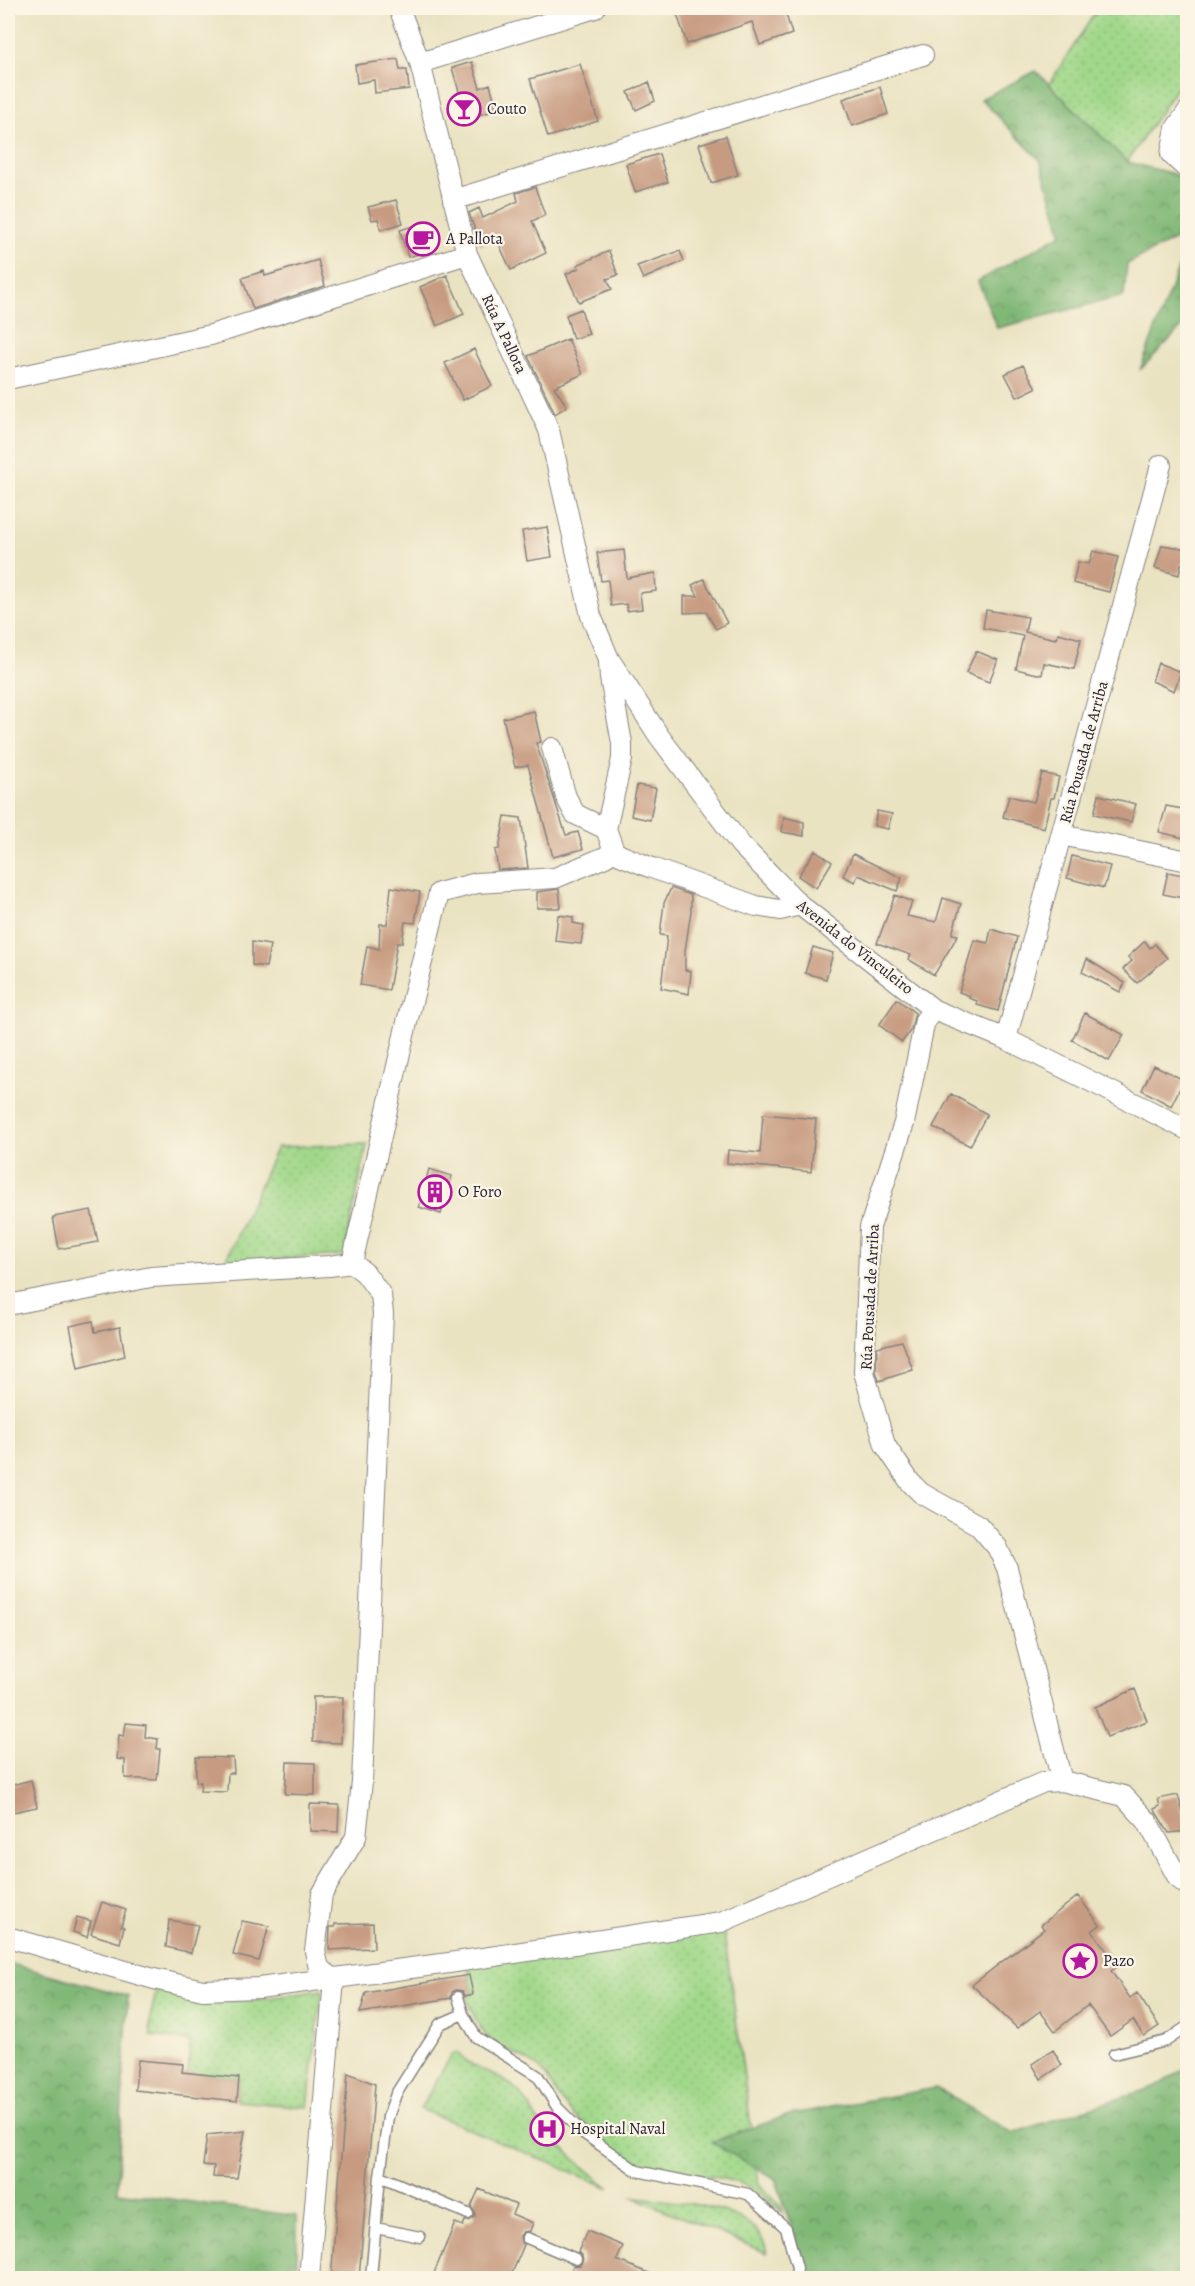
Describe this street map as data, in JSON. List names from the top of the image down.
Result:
{
  "streets": {
    "street": ["Rúa A Pallota", "Rúa Pousada de Arriba", "Avenida do Vinculeiro"]
  },
  "crossings": [
    ["Rúa A Pallota", "Avenida do Vinculeiro"],
    ["Rúa Pousada de Arriba", "Avenida do Vinculeiro"]
  ],
  "places": {
    "bar": ["Couto"],
    "cafe": ["A Pallota"],
    "building": ["O Foro"],
    "place": ["Pazo"],
    "hospital": ["Hospital Naval"]
  }
}
